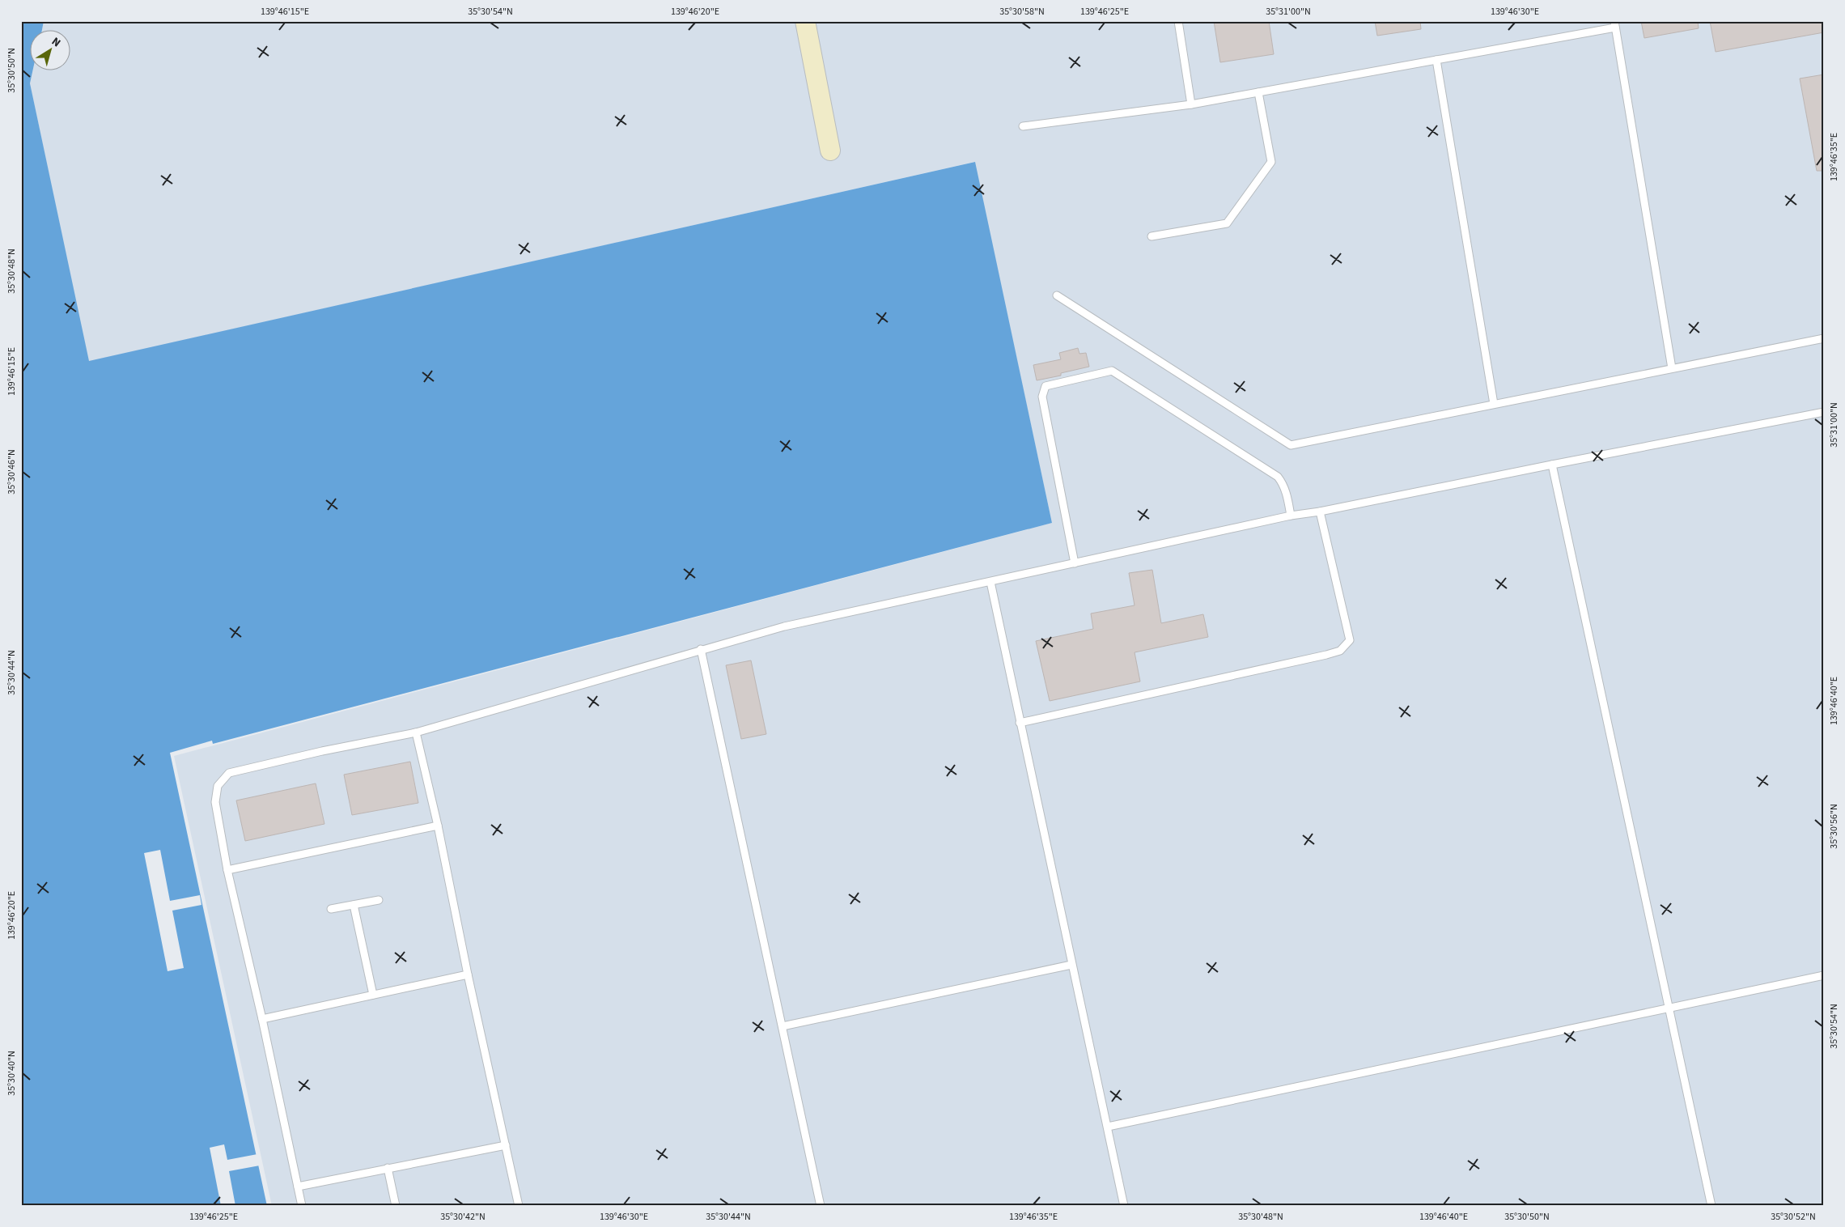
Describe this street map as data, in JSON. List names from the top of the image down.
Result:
{
  "north": "top right",
  "coordinates": [
    "139°46'15\"E",
    "35°30'54\"N",
    "139°46'20\"E",
    "35°30'58\"N",
    "139°46'25\"E",
    "35°31'00\"N",
    "139°46'30\"E",
    "35°30'50\"N",
    "139°46'35\"E",
    "35°30'48\"N",
    "35°30'46\"N",
    "35°30'44\"N",
    "139°46'40\"E",
    "35°30'56\"N",
    "35°30'40\"N",
    "35°30'42\"N",
    "35°30'52\"N"
  ]
}
